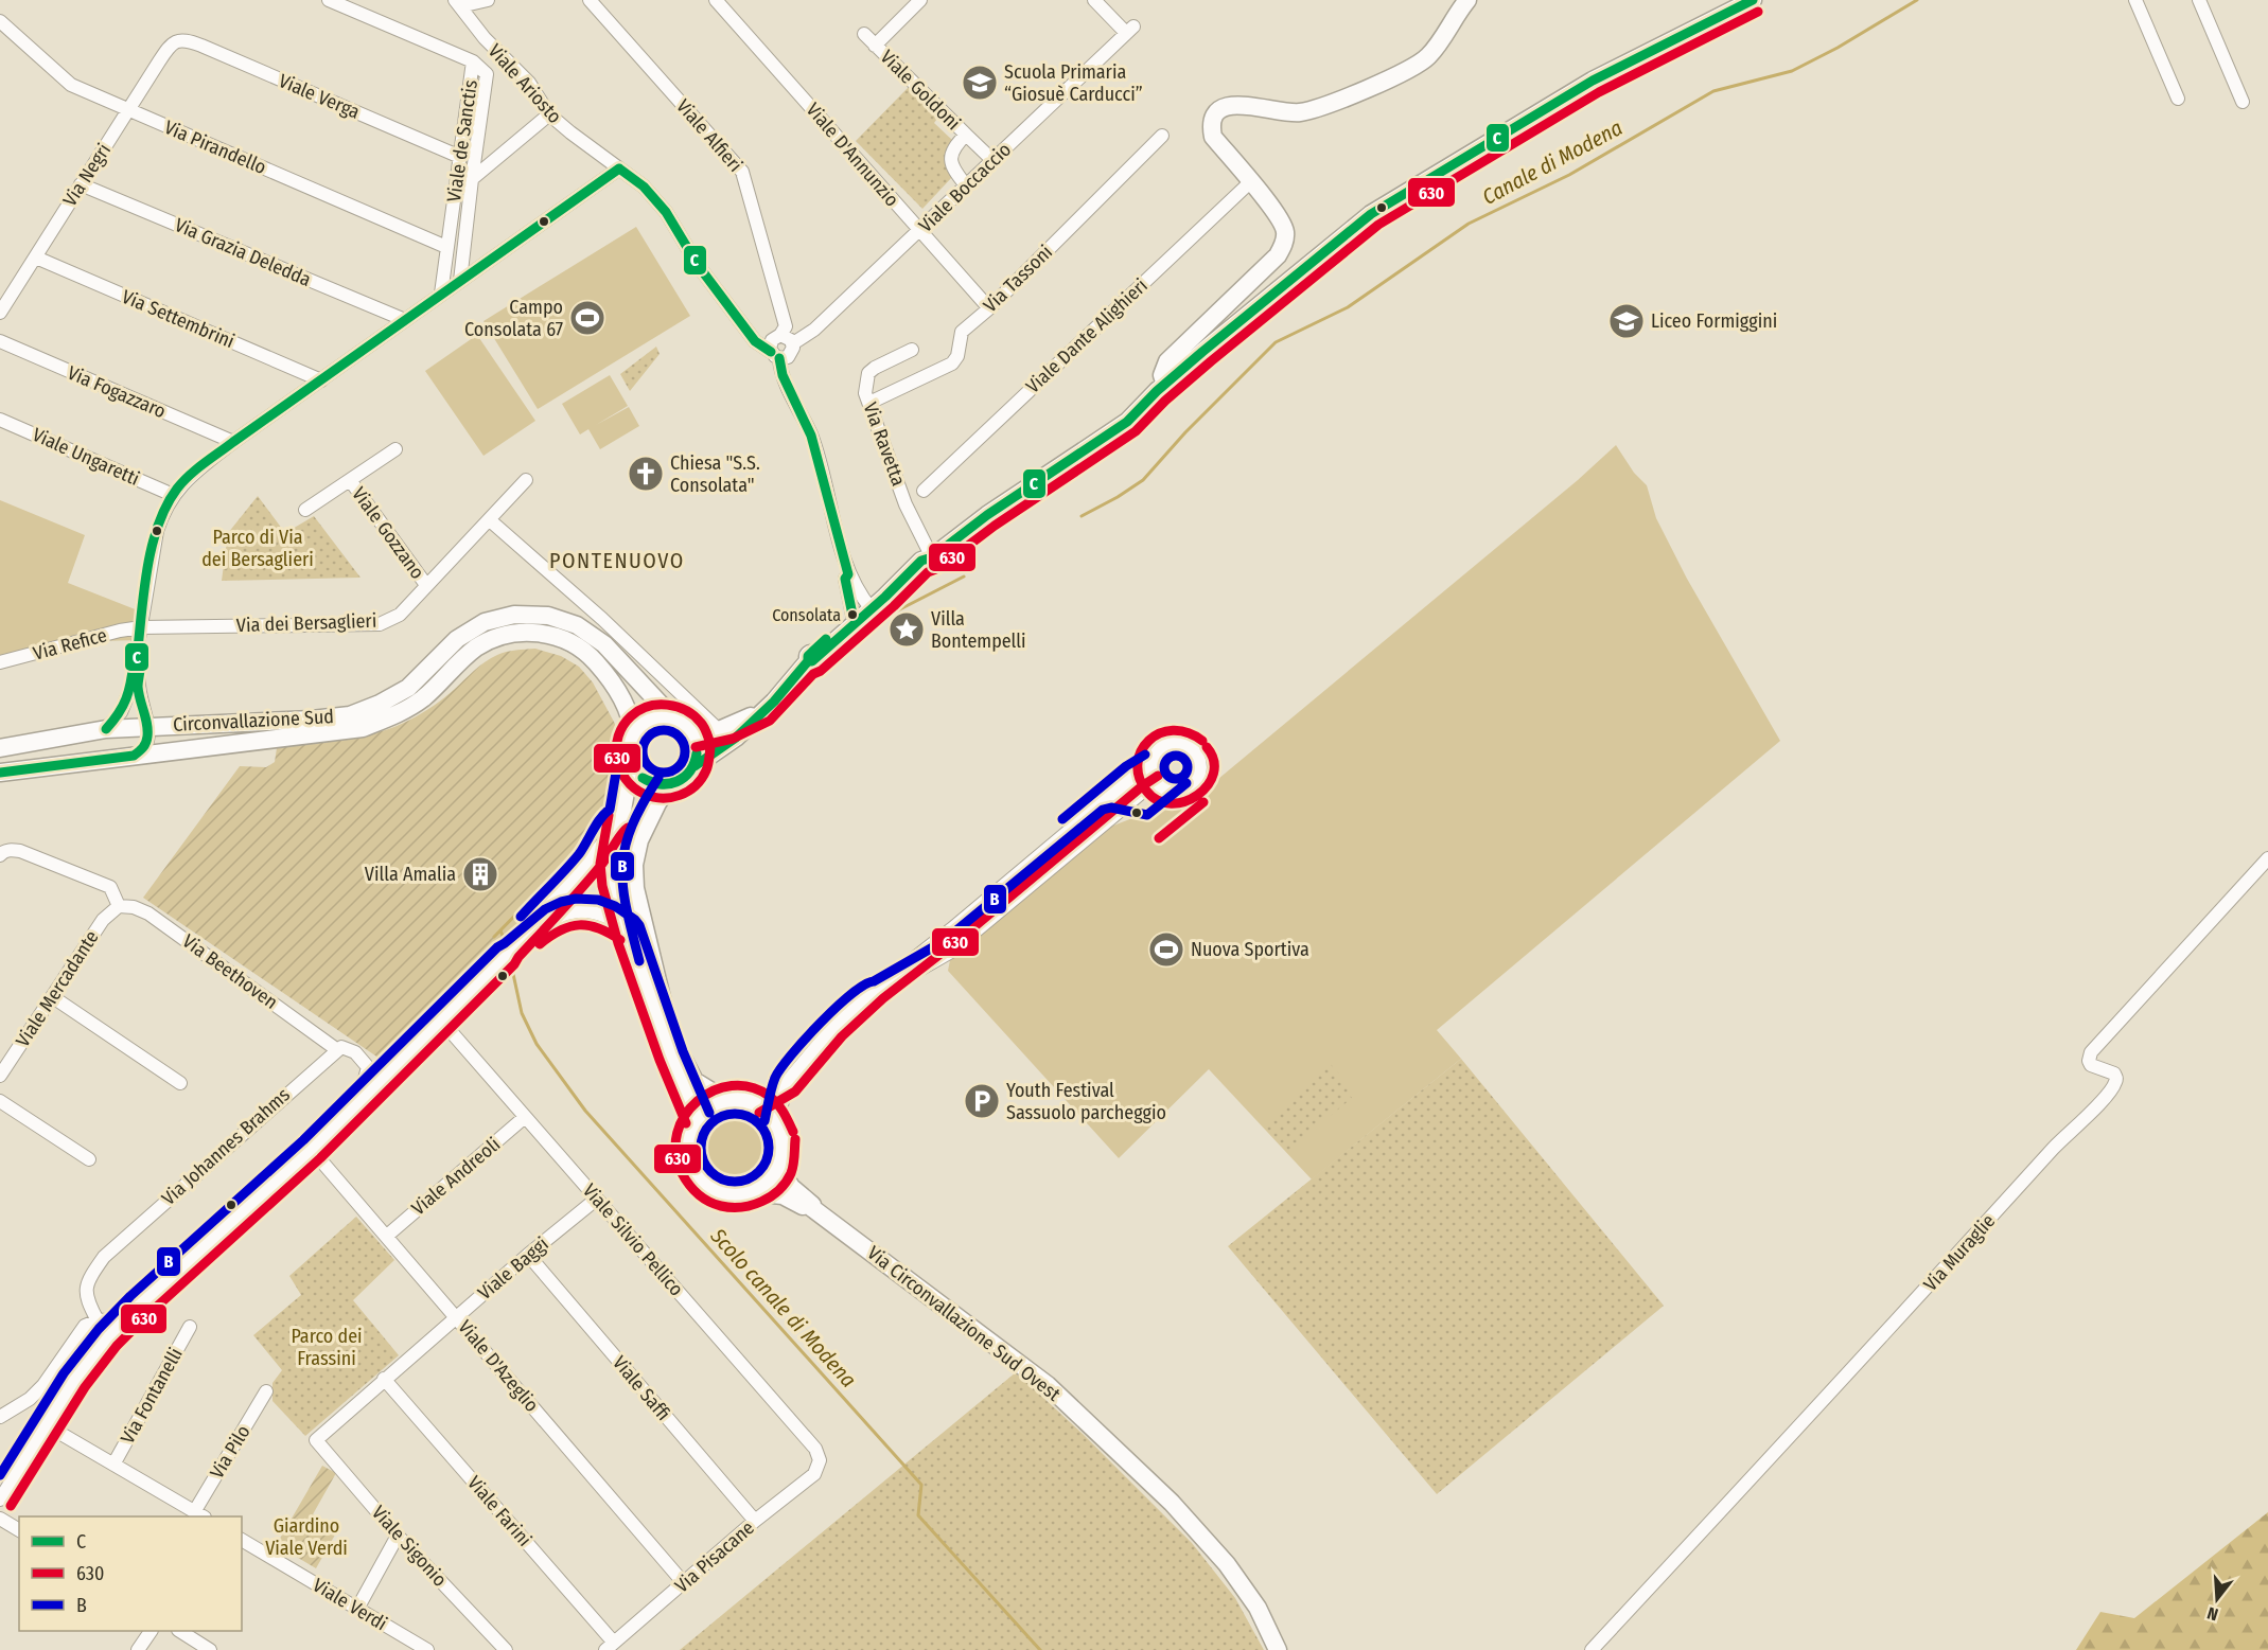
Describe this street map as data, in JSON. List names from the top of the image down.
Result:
{
  "streets": {
    "main road": ["Circonvallazione Sud", "Via Circonvallazione Sud Ovest"],
    "street": [
      "Viale Ariosto",
      "Viale Goldoni",
      "Viale Verga",
      "Viale Alfieri",
      "Viale de Sanctis",
      "Via Pirandello",
      "Viale D'Annunzio",
      "Via Negri",
      "Viale Boccaccio",
      "Via Grazia Deledda",
      "Via Tassoni",
      "Via Settembrini",
      "Viale Dante Alighieri",
      "Via Fogazzaro",
      "Via Ravetta",
      "Viale Ungaretti",
      "Viale Gozzano",
      "Via dei Bersaglieri",
      "Via Refice",
      "Via Beethoven",
      "Viale Mercadante",
      "Via Johannes Brahms",
      "Viale Andreoli",
      "Viale Silvio Pellico",
      "Via Muraglie",
      "Viale Baggi",
      "Viale D'Azeglio",
      "Viale Saffi",
      "Via Fontanelli",
      "Via Pilo",
      "Viale Farini",
      "Viale Sigonio",
      "Via Pisacane",
      "Viale Verdi"
    ]
  },
  "crossings": [
    ["Viale Ariosto", "Viale Alfieri"],
    ["Viale Ariosto", "Viale Boccaccio"],
    ["Viale Goldoni", "Viale Boccaccio"],
    ["Viale Verga", "Viale de Sanctis"],
    ["Viale Verga", "Via Negri"],
    ["Viale Alfieri", "Viale Boccaccio"],
    ["Viale de Sanctis", "Via Pirandello"],
    ["Via Pirandello", "Via Negri"],
    ["Viale D'Annunzio", "Viale Boccaccio"],
    ["Viale D'Annunzio", "Via Tassoni"],
    ["Via Negri", "Via Grazia Deledda"],
    ["Via Negri", "Via Settembrini"],
    ["Via Tassoni", "Via Ravetta"],
    ["Viale Gozzano", "Via dei Bersaglieri"],
    ["Via dei Bersaglieri", "Via Refice"],
    ["Circonvallazione Sud", "Via Circonvallazione Sud Ovest"],
    ["Via Beethoven", "Viale Mercadante"],
    ["Via Beethoven", "Via Johannes Brahms"],
    ["Viale Andreoli", "Viale Silvio Pellico"],
    ["Viale Andreoli", "Viale D'Azeglio"],
    ["Viale Silvio Pellico", "Viale Baggi"],
    ["Viale Silvio Pellico", "Via Pisacane"],
    ["Viale Baggi", "Viale D'Azeglio"],
    ["Viale Baggi", "Viale Saffi"],
    ["Viale Baggi", "Viale Farini"],
    ["Viale Baggi", "Viale Sigonio"],
    ["Viale D'Azeglio", "Via Pisacane"],
    ["Viale Saffi", "Via Pisacane"],
    ["Viale Farini", "Via Pisacane"]
  ],
  "districts": ["PONTENUOVO"],
  "water": ["Canale di Modena", "Scolo canale di Modena"],
  "parks": ["Parco di Via dei Bersaglieri", "Parco dei Frassini", "Giardino Viale Verdi"],
  "places": {
    "school or university": ["Scuola Primaria “Giosuè Carducci”", "Liceo Formiggini"],
    "sports": ["Campo Consolata 67", "Nuova Sportiva"],
    "church": ["Chiesa \"S.S. Consolata\""],
    "other": ["Consolata"],
    "place": ["Villa Bontempelli"],
    "building": ["Villa Amalia"],
    "parking": ["Youth Festival Sassuolo parcheggio"]
  },
  "lines": ["transit line C", "transit line 630", "transit line B"],
  "legend": ["C", "630", "B"],
  "north": "bottom"
}
